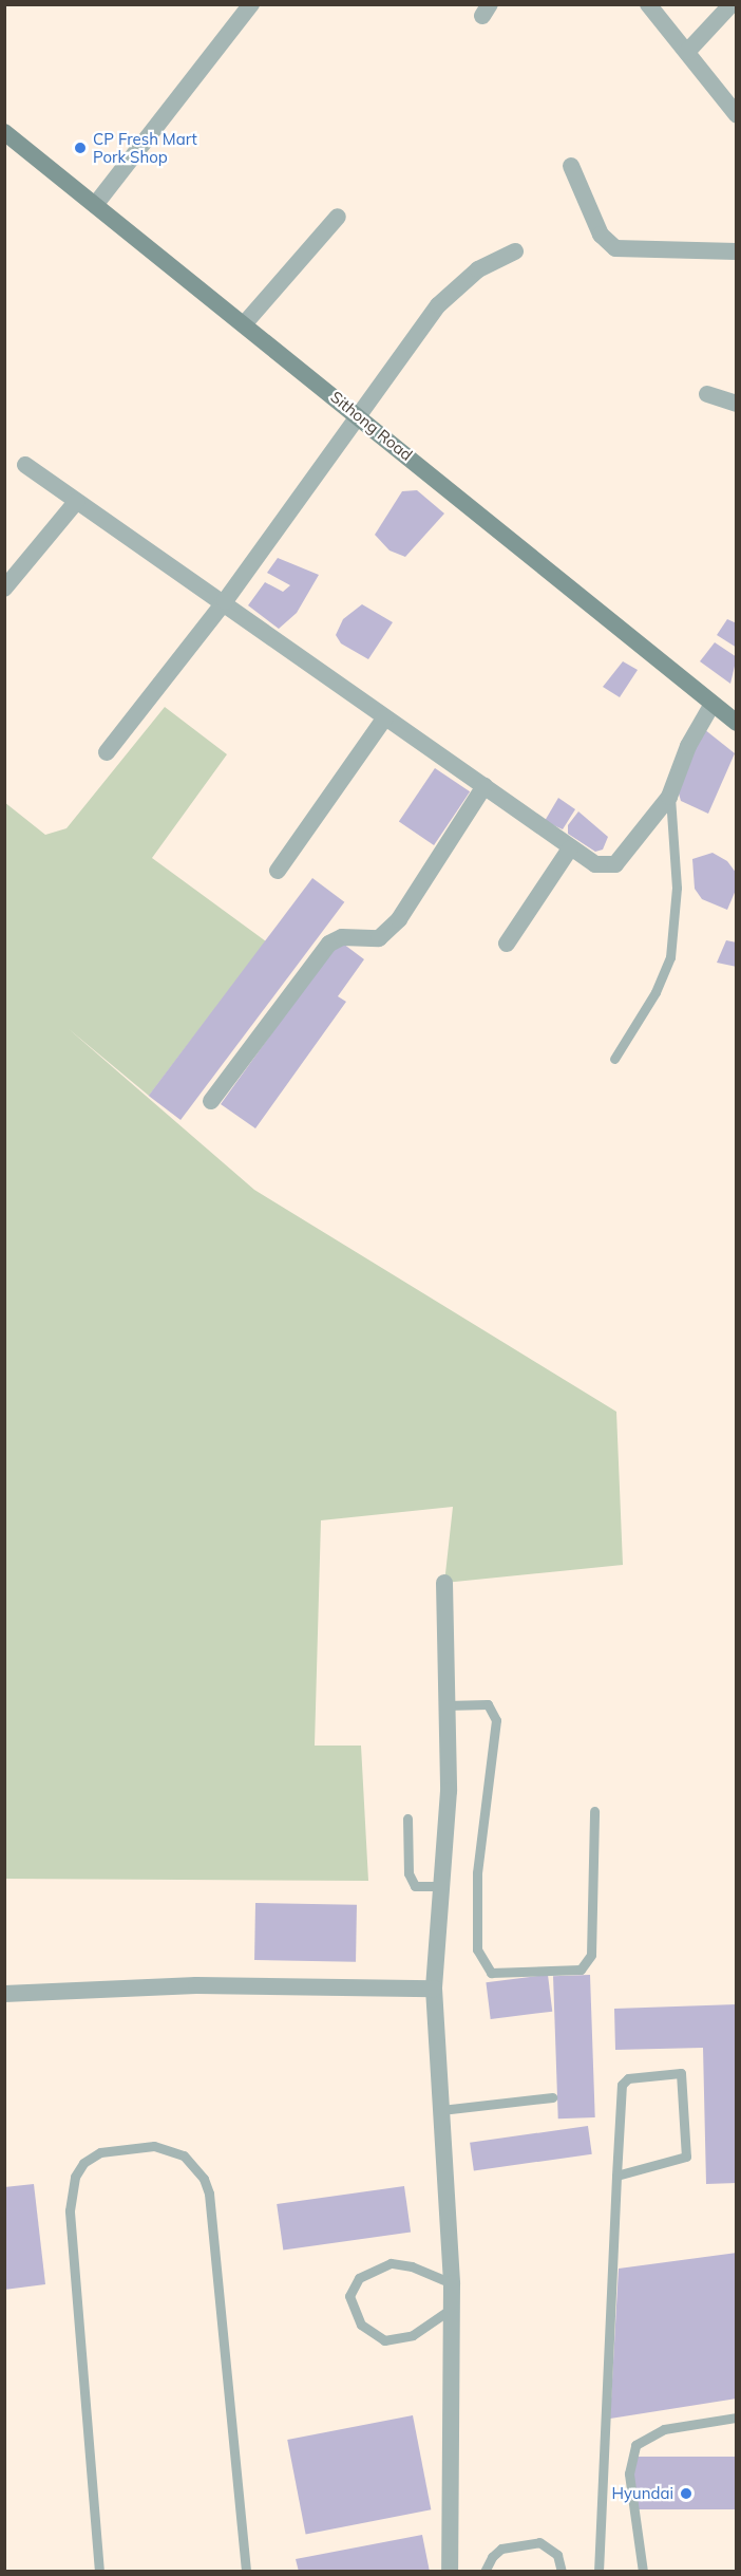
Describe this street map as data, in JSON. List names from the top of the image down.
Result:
{
  "streets": {
    "main road": ["Sithong Road"]
  },
  "places": ["CP Fresh Mart Pork Shop", "Hyundai"]
}
